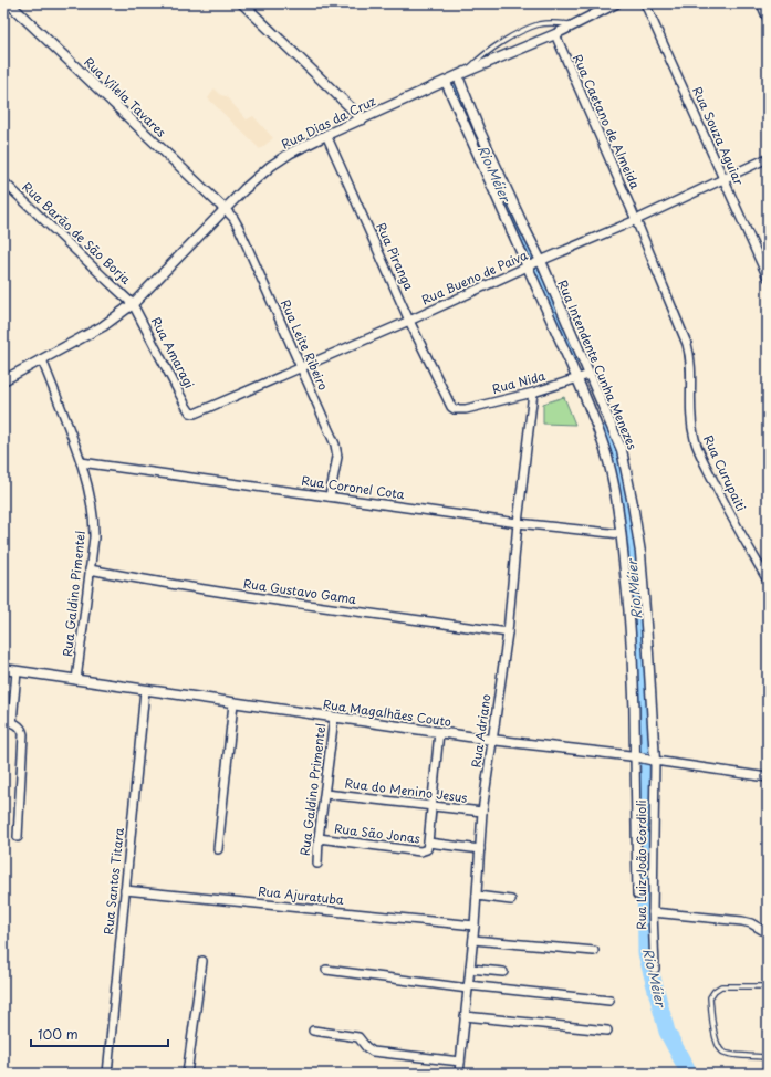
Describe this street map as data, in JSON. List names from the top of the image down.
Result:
{
  "streets": {
    "street": [
      "Rua Vilela Tavares",
      "Rua Caetano de Almeida",
      "Rua Dias da Cruz",
      "Rua Souza Aguiar",
      "Rua Barão de São Borja",
      "Rua Piranga",
      "Rua Bueno de Paiva",
      "Rua Leite Ribeiro",
      "Rua Amaragi",
      "Rua Intendente Cunha Menezes",
      "Rua Nida",
      "Rua Curupaiti",
      "Rua Coronel Cota",
      "Rua Gustavo Gama",
      "Rua Galdino Pimentel",
      "Rua Magalhães Couto",
      "Rua Adriano",
      "Rua Galdino Primentel",
      "Rua do Menino Jesus",
      "Rua São Jonas",
      "Rua Luiz João Cordioli",
      "Rua Santos Titara",
      "Rua Ajuratuba"
    ]
  },
  "crossings": [
    ["Rua Vilela Tavares", "Rua Dias da Cruz"],
    ["Rua Vilela Tavares", "Rua Leite Ribeiro"],
    ["Rua Caetano de Almeida", "Rua Dias da Cruz"],
    ["Rua Caetano de Almeida", "Rua Bueno de Paiva"],
    ["Rua Caetano de Almeida", "Rua Curupaiti"],
    ["Rua Dias da Cruz", "Rua Barão de São Borja"],
    ["Rua Dias da Cruz", "Rua Piranga"],
    ["Rua Dias da Cruz", "Rua Leite Ribeiro"],
    ["Rua Dias da Cruz", "Rua Amaragi"],
    ["Rua Dias da Cruz", "Rua Intendente Cunha Menezes"],
    ["Rua Dias da Cruz", "Rua Galdino Pimentel"],
    ["Rua Souza Aguiar", "Rua Bueno de Paiva"],
    ["Rua Barão de São Borja", "Rua Amaragi"],
    ["Rua Piranga", "Rua Bueno de Paiva"],
    ["Rua Piranga", "Rua Nida"],
    ["Rua Bueno de Paiva", "Rua Leite Ribeiro"],
    ["Rua Bueno de Paiva", "Rua Amaragi"],
    ["Rua Bueno de Paiva", "Rua Intendente Cunha Menezes"],
    ["Rua Bueno de Paiva", "Rua Curupaiti"],
    ["Rua Leite Ribeiro", "Rua Coronel Cota"],
    ["Rua Intendente Cunha Menezes", "Rua Nida"],
    ["Rua Intendente Cunha Menezes", "Rua Coronel Cota"],
    ["Rua Intendente Cunha Menezes", "Rua Magalhães Couto"],
    ["Rua Intendente Cunha Menezes", "Rua Luiz João Cordioli"],
    ["Rua Nida", "Rua Adriano"],
    ["Rua Coronel Cota", "Rua Galdino Pimentel"],
    ["Rua Coronel Cota", "Rua Adriano"],
    ["Rua Gustavo Gama", "Rua Galdino Pimentel"],
    ["Rua Gustavo Gama", "Rua Adriano"],
    ["Rua Galdino Pimentel", "Rua Magalhães Couto"],
    ["Rua Magalhães Couto", "Rua Adriano"],
    ["Rua Magalhães Couto", "Rua Galdino Primentel"],
    ["Rua Magalhães Couto", "Rua Luiz João Cordioli"],
    ["Rua Magalhães Couto", "Rua Santos Titara"],
    ["Rua Adriano", "Rua do Menino Jesus"],
    ["Rua Adriano", "Rua São Jonas"],
    ["Rua Adriano", "Rua Ajuratuba"],
    ["Rua Galdino Primentel", "Rua do Menino Jesus"],
    ["Rua Galdino Primentel", "Rua São Jonas"],
    ["Rua Santos Titara", "Rua Ajuratuba"]
  ],
  "water": ["Rio Méier"],
  "scale_bar": "100 m"
}
